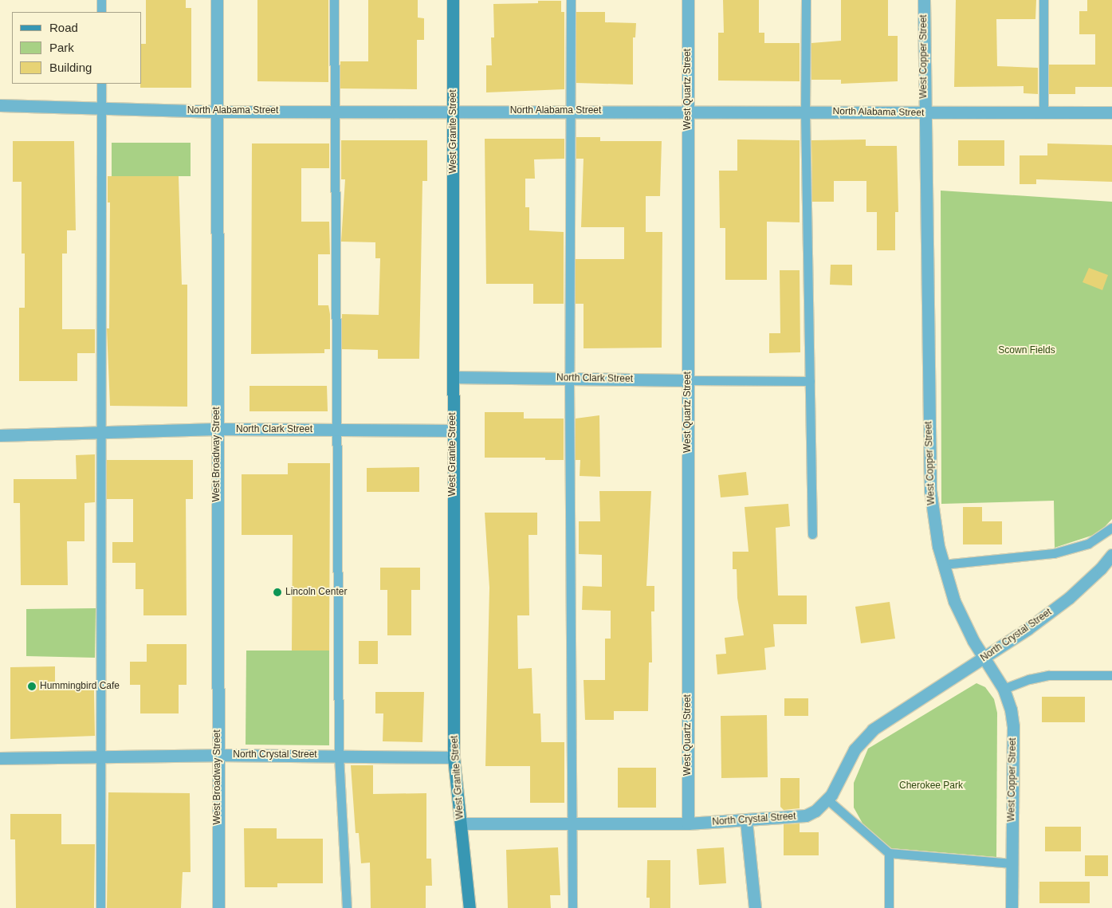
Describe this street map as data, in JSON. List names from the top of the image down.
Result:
{
  "streets": {
    "street": [
      "West Copper Street",
      "West Quartz Street",
      "North Alabama Street",
      "West Granite Street",
      "North Clark Street",
      "West Broadway Street",
      "North Crystal Street"
    ]
  },
  "crossings": [
    ["West Copper Street", "North Alabama Street"],
    ["West Copper Street", "North Crystal Street"],
    ["West Quartz Street", "North Alabama Street"],
    ["West Quartz Street", "North Clark Street"],
    ["West Quartz Street", "North Crystal Street"],
    ["North Alabama Street", "West Granite Street"],
    ["North Alabama Street", "West Broadway Street"],
    ["West Granite Street", "North Clark Street"],
    ["West Granite Street", "North Crystal Street"],
    ["North Clark Street", "West Broadway Street"],
    ["West Broadway Street", "North Crystal Street"]
  ],
  "parks": ["Scown Fields", "Cherokee Park"],
  "places": ["Lincoln Center", "Hummingbird Cafe"],
  "legend": ["Road", "Park", "Building"]
}
